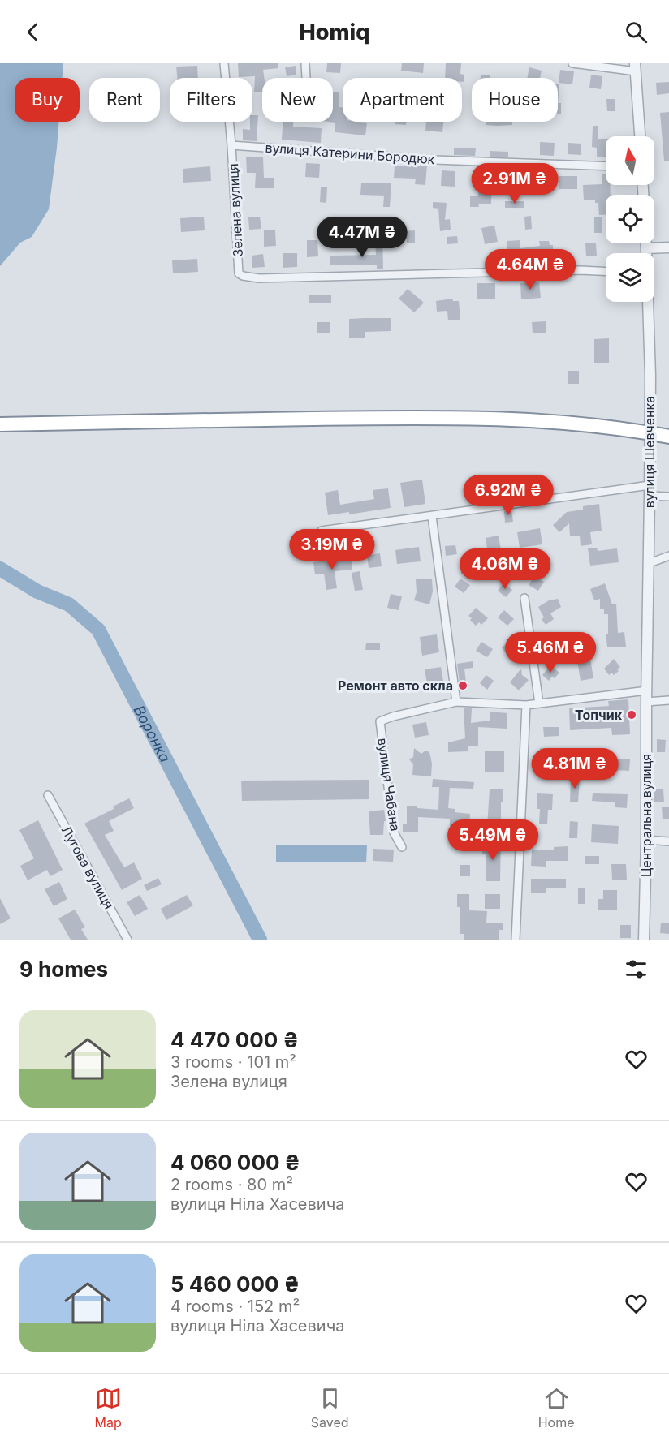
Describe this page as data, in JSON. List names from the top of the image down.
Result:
{
  "streets": {
    "street": [
      "вулиця Катерини Бородюк",
      "Зелена вулиця",
      "вулиця Шевченка",
      "вулиця Чабана",
      "Центральна вулиця",
      "Лугова вулиця"
    ]
  },
  "crossings": [
    ["вулиця Катерини Бородюк", "Зелена вулиця"],
    ["вулиця Шевченка", "Центральна вулиця"]
  ],
  "water": ["Воронка"],
  "places": ["Ремонт авто скла", "Топчик"],
  "north": "top",
  "page": {
    "header": "Homiq",
    "chip": [
      "Buy",
      "Rent",
      "Filters",
      "New",
      "Apartment",
      "House"
    ],
    "price": [
      "2.91M ₴",
      "4.47M ₴",
      "4.64M ₴",
      "6.92M ₴",
      "3.19M ₴",
      "4.06M ₴",
      "5.46M ₴",
      "4.81M ₴",
      "5.49M ₴"
    ],
    "heading": "9 homes",
    "list": [
      {
        "name": "4 470 000 ₴",
        "note": "3 rooms · 101 m² · Зелена вулиця"
      },
      {
        "name": "4 060 000 ₴",
        "note": "2 rooms · 80 m² · вулиця Ніла Хасевича"
      },
      {
        "name": "5 460 000 ₴",
        "note": "4 rooms · 152 m² · вулиця Ніла Хасевича"
      }
    ],
    "tabs": ["Map", "Saved", "Home"]
  }
}
